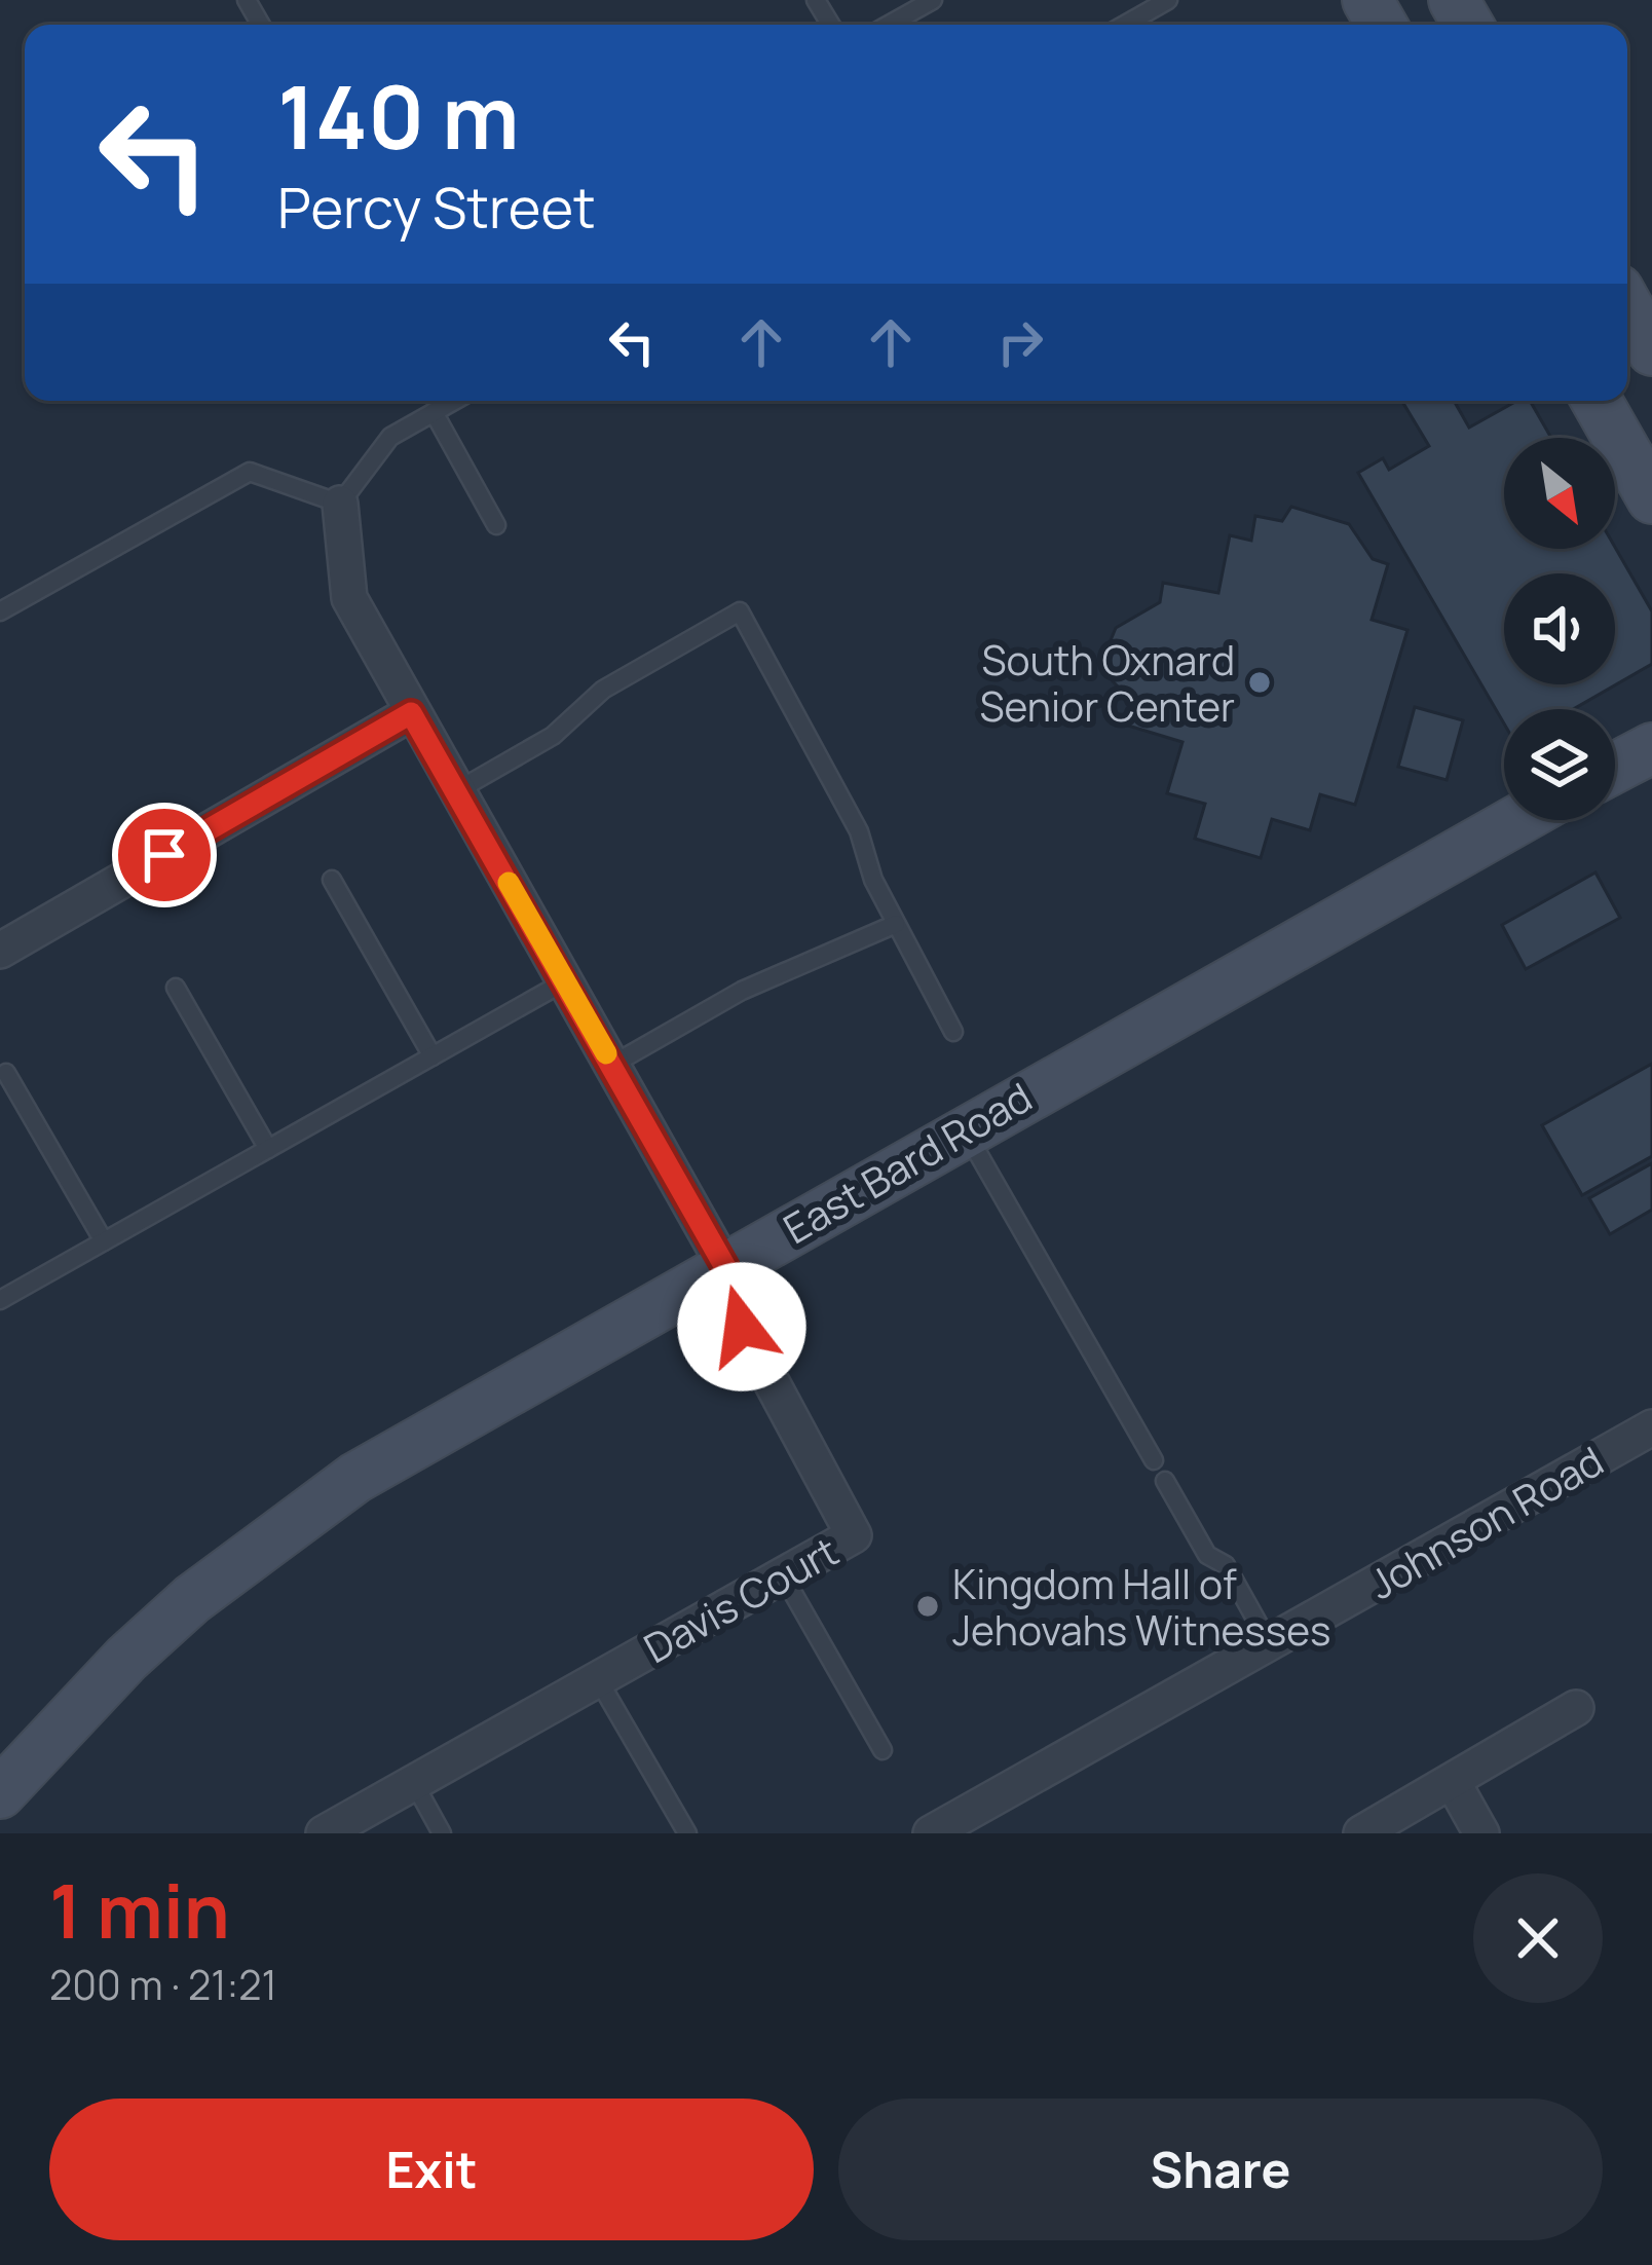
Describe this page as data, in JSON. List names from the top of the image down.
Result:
{
  "streets": {
    "main road": ["East Bard Road"],
    "street": ["Johnson Road", "Davis Court"]
  },
  "crossings": [
    ["East Bard Road", "Davis Court"]
  ],
  "places": ["South Oxnard Senior Center", "Kingdom Hall of Jehovahs Witnesses"],
  "north": "bottom right",
  "page": {
    "turn": ["140 m", "Percy Street"],
    "heading": ["1 min", "200 m · 21:21"],
    "buttons": ["Exit", "Share"]
  }
}
